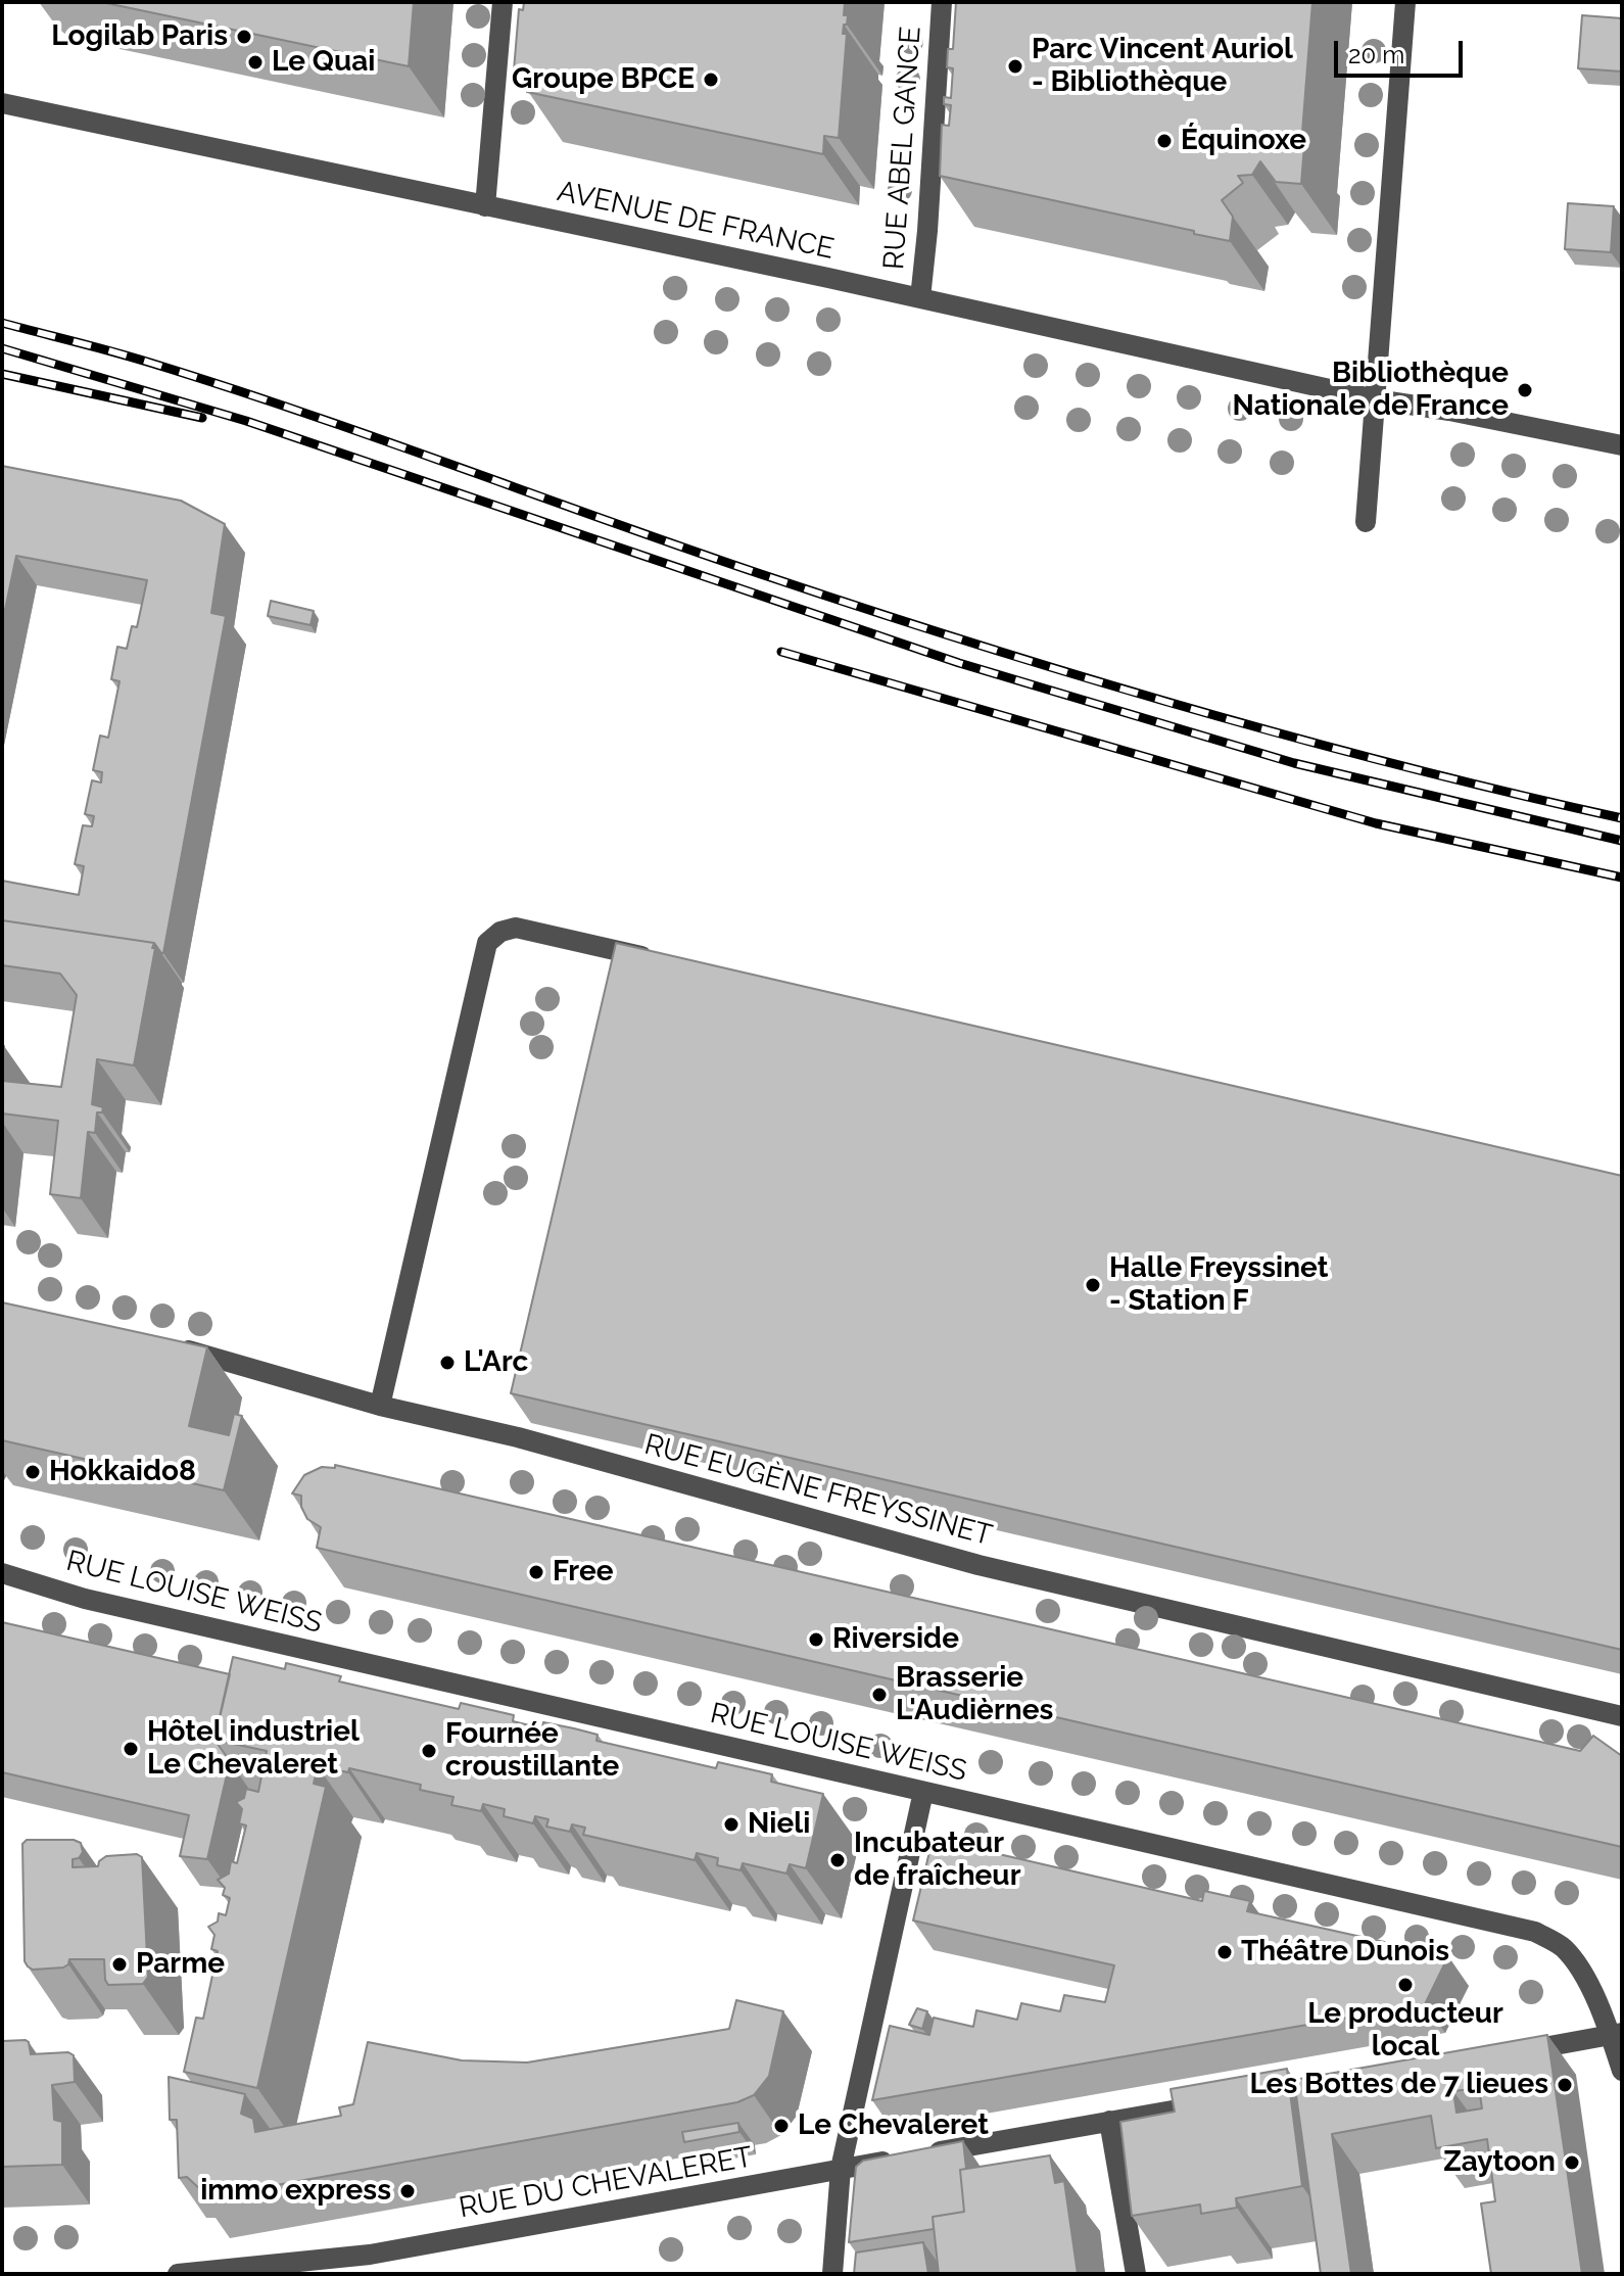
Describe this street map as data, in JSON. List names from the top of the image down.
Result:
{
  "streets": {
    "street": [
      "RUE ABEL GANCE",
      "AVENUE DE FRANCE",
      "RUE EUGÈNE FREYSSINET",
      "RUE LOUISE WEISS",
      "RUE DU CHEVALERET"
    ]
  },
  "crossings": [
    ["RUE ABEL GANCE", "AVENUE DE FRANCE"]
  ],
  "places": [
    "Logilab Paris",
    "Le Quai",
    "Parc Vincent Auriol - Bibliothèque",
    "Groupe BPCE",
    "Équinoxe",
    "Bibliothèque Nationale de France",
    "Halle Freyssinet - Station F",
    "L'Arc",
    "Hokkaido8",
    "Free",
    "Riverside",
    "Brasserie L'Audièrnes",
    "Hôtel industriel Le Chevaleret",
    "Fournée croustillante",
    "Nieli",
    "Incubateur de fraîcheur",
    "Théâtre Dunois",
    "Parme",
    "Le producteur local",
    "Les Bottes de 7 lieues",
    "Le Chevaleret",
    "Zaytoon",
    "immo express"
  ],
  "scale_bar": "20 m"
}
